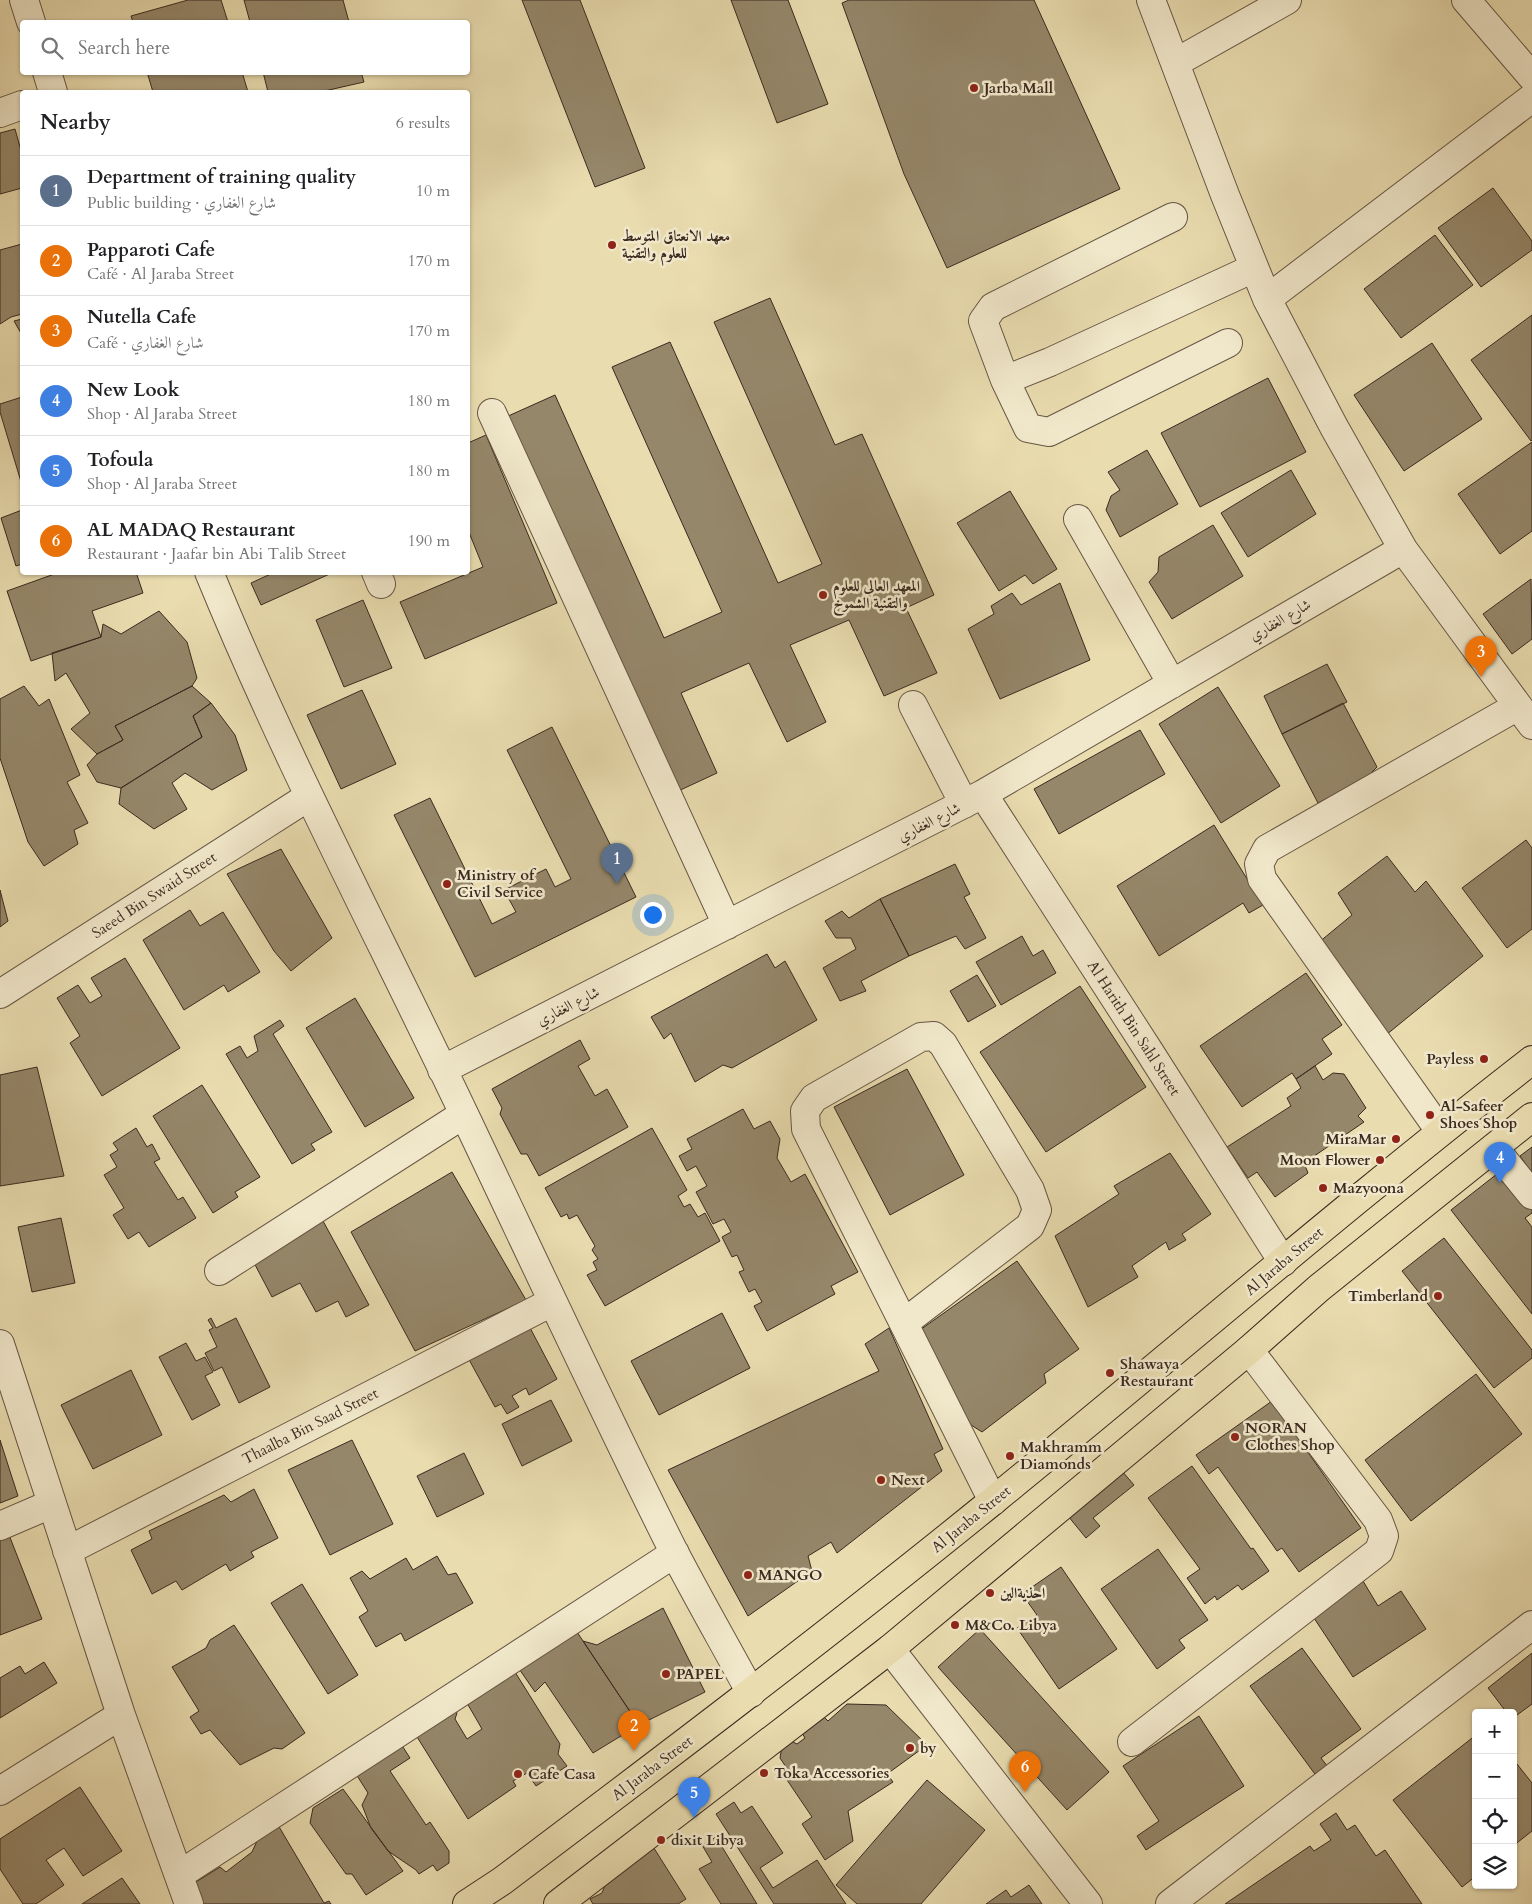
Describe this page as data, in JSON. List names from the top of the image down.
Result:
{
  "streets": {
    "main road": ["Al Jaraba Street"],
    "street": [
      "شارع الغفاري",
      "Saeed Bin Swaid Street",
      "Al Harith Bin Sahl Street",
      "Thaalba Bin Saad Street"
    ]
  },
  "crossings": [
    ["شارع الغفاري", "Al Harith Bin Sahl Street"],
    ["Al Harith Bin Sahl Street", "Al Jaraba Street"]
  ],
  "places": [
    "Jarba Mall",
    "معهد الانعتاق المتوسط للعلوم والتقنية",
    "المعهد العالي للعلوم والتقنية الشموخ",
    "Ministry of Civil Service",
    "Payless",
    "Al-Safeer Shoes Shop",
    "MiraMar",
    "Moon Flower",
    "Mazyoona",
    "Timberland",
    "Shawaya Restaurant",
    "NORAN Clothes Shop",
    "Makhramm Diamonds",
    "Next",
    "MANGO",
    "احذيةالين",
    "M&Co. Libya",
    "PAPEL",
    "by",
    "Toka Accessories",
    "Cafe Casa",
    "dixit Libya"
  ],
  "page": {
    "search": "Search here",
    "heading": ["Nearby", "6 results"],
    "list": [
      {
        "mark": "1",
        "name": "Department of training quality",
        "note": "Public building · شارع الغفاري",
        "value": "10 m"
      },
      {
        "mark": "2",
        "name": "Papparoti Cafe",
        "note": "Café · Al Jaraba Street",
        "value": "170 m"
      },
      {
        "mark": "3",
        "name": "Nutella Cafe",
        "note": "Café · شارع الغفاري",
        "value": "170 m"
      },
      {
        "mark": "4",
        "name": "New Look",
        "note": "Shop · Al Jaraba Street",
        "value": "180 m"
      },
      {
        "mark": "5",
        "name": "Tofoula",
        "note": "Shop · Al Jaraba Street",
        "value": "180 m"
      },
      {
        "mark": "6",
        "name": "AL MADAQ Restaurant",
        "note": "Restaurant · Jaafar bin Abi Talib Street",
        "value": "190 m"
      }
    ],
    "pins": [
      "3",
      "1",
      "4",
      "2",
      "6",
      "5"
    ],
    "map_buttons": ["+", "−"]
  }
}
